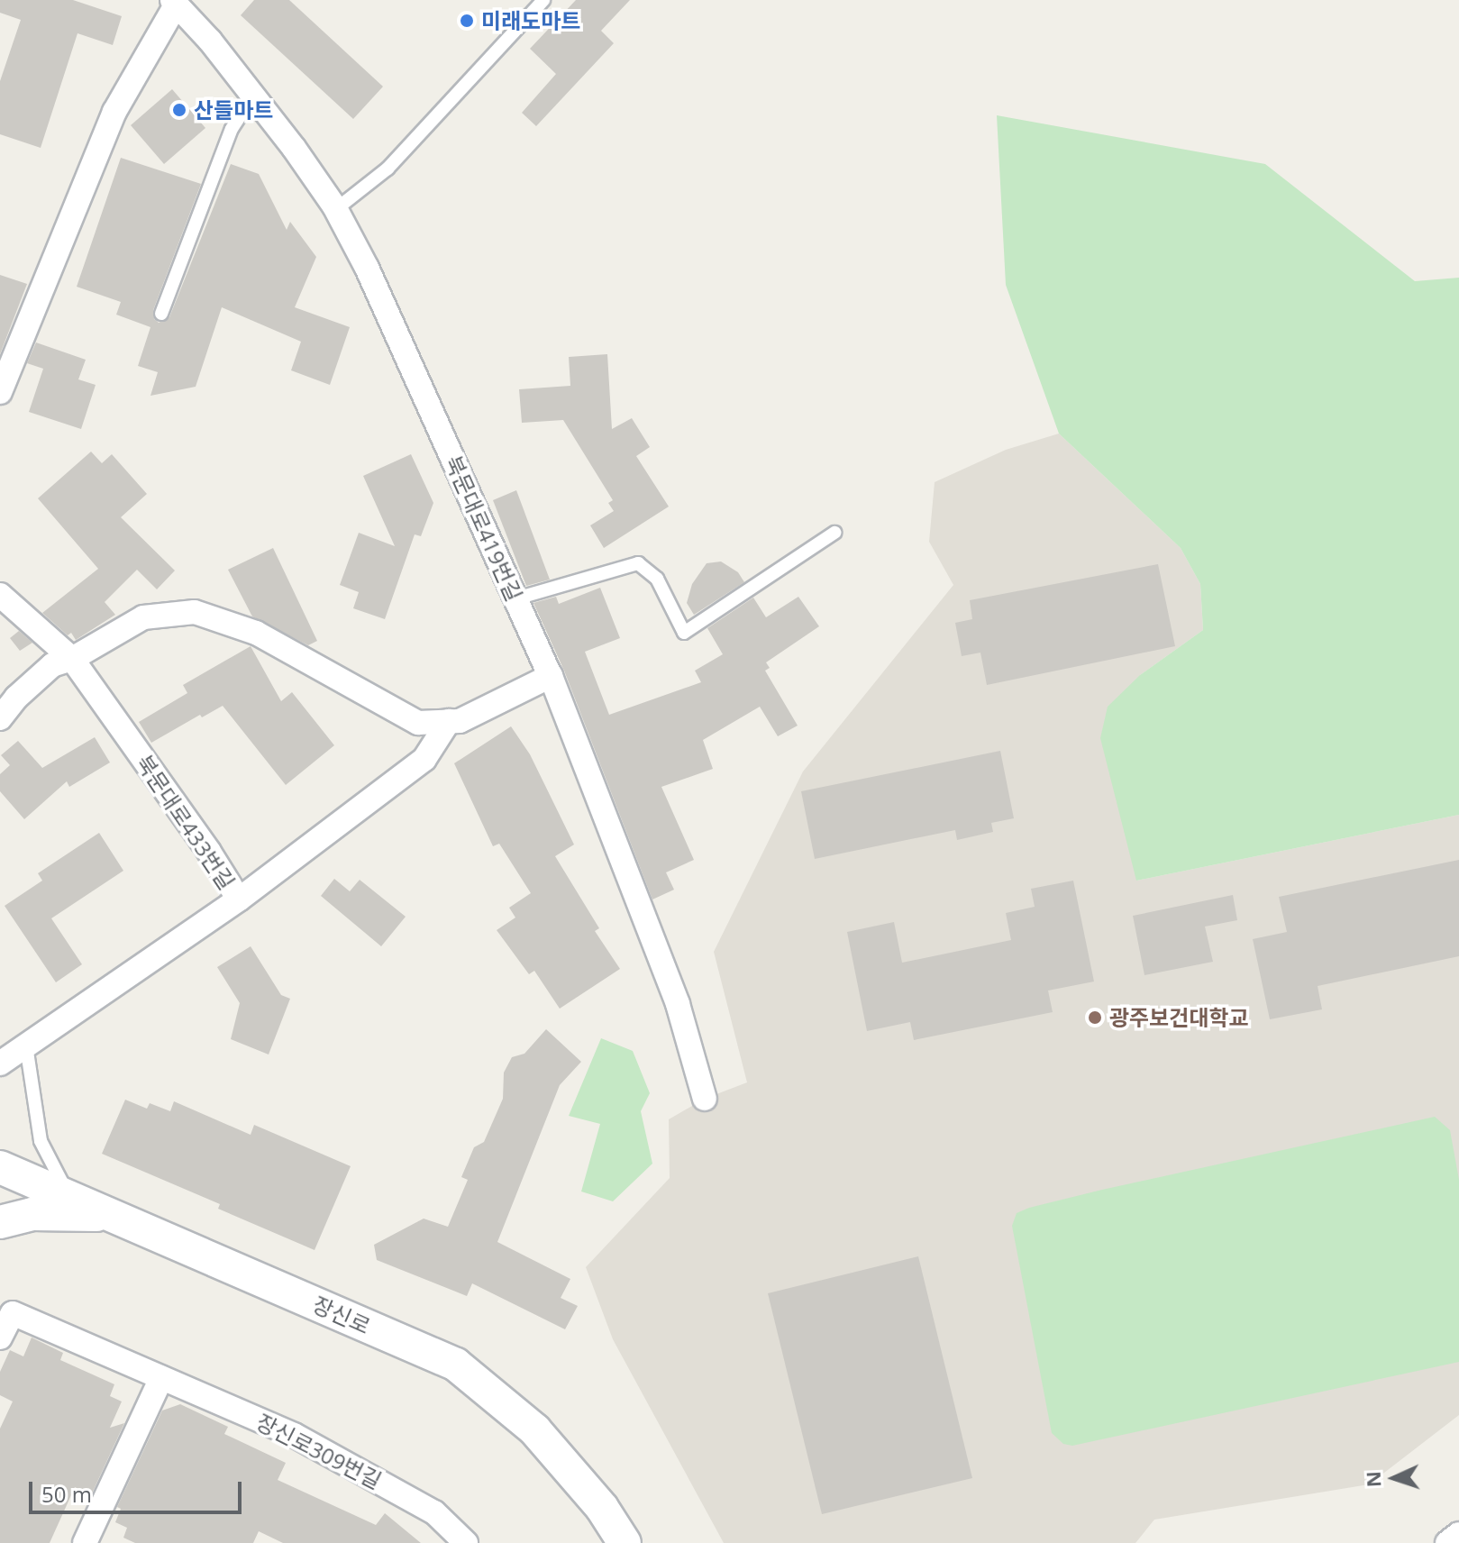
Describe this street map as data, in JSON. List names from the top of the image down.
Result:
{
  "streets": {
    "main road": ["장신로"],
    "street": ["북문대로419번길", "북문대로433번길", "장신로309번길"]
  },
  "places": ["미래도마트", "산들마트", "광주보건대학교"],
  "scale_bar": "50 m",
  "north": "left"
}
